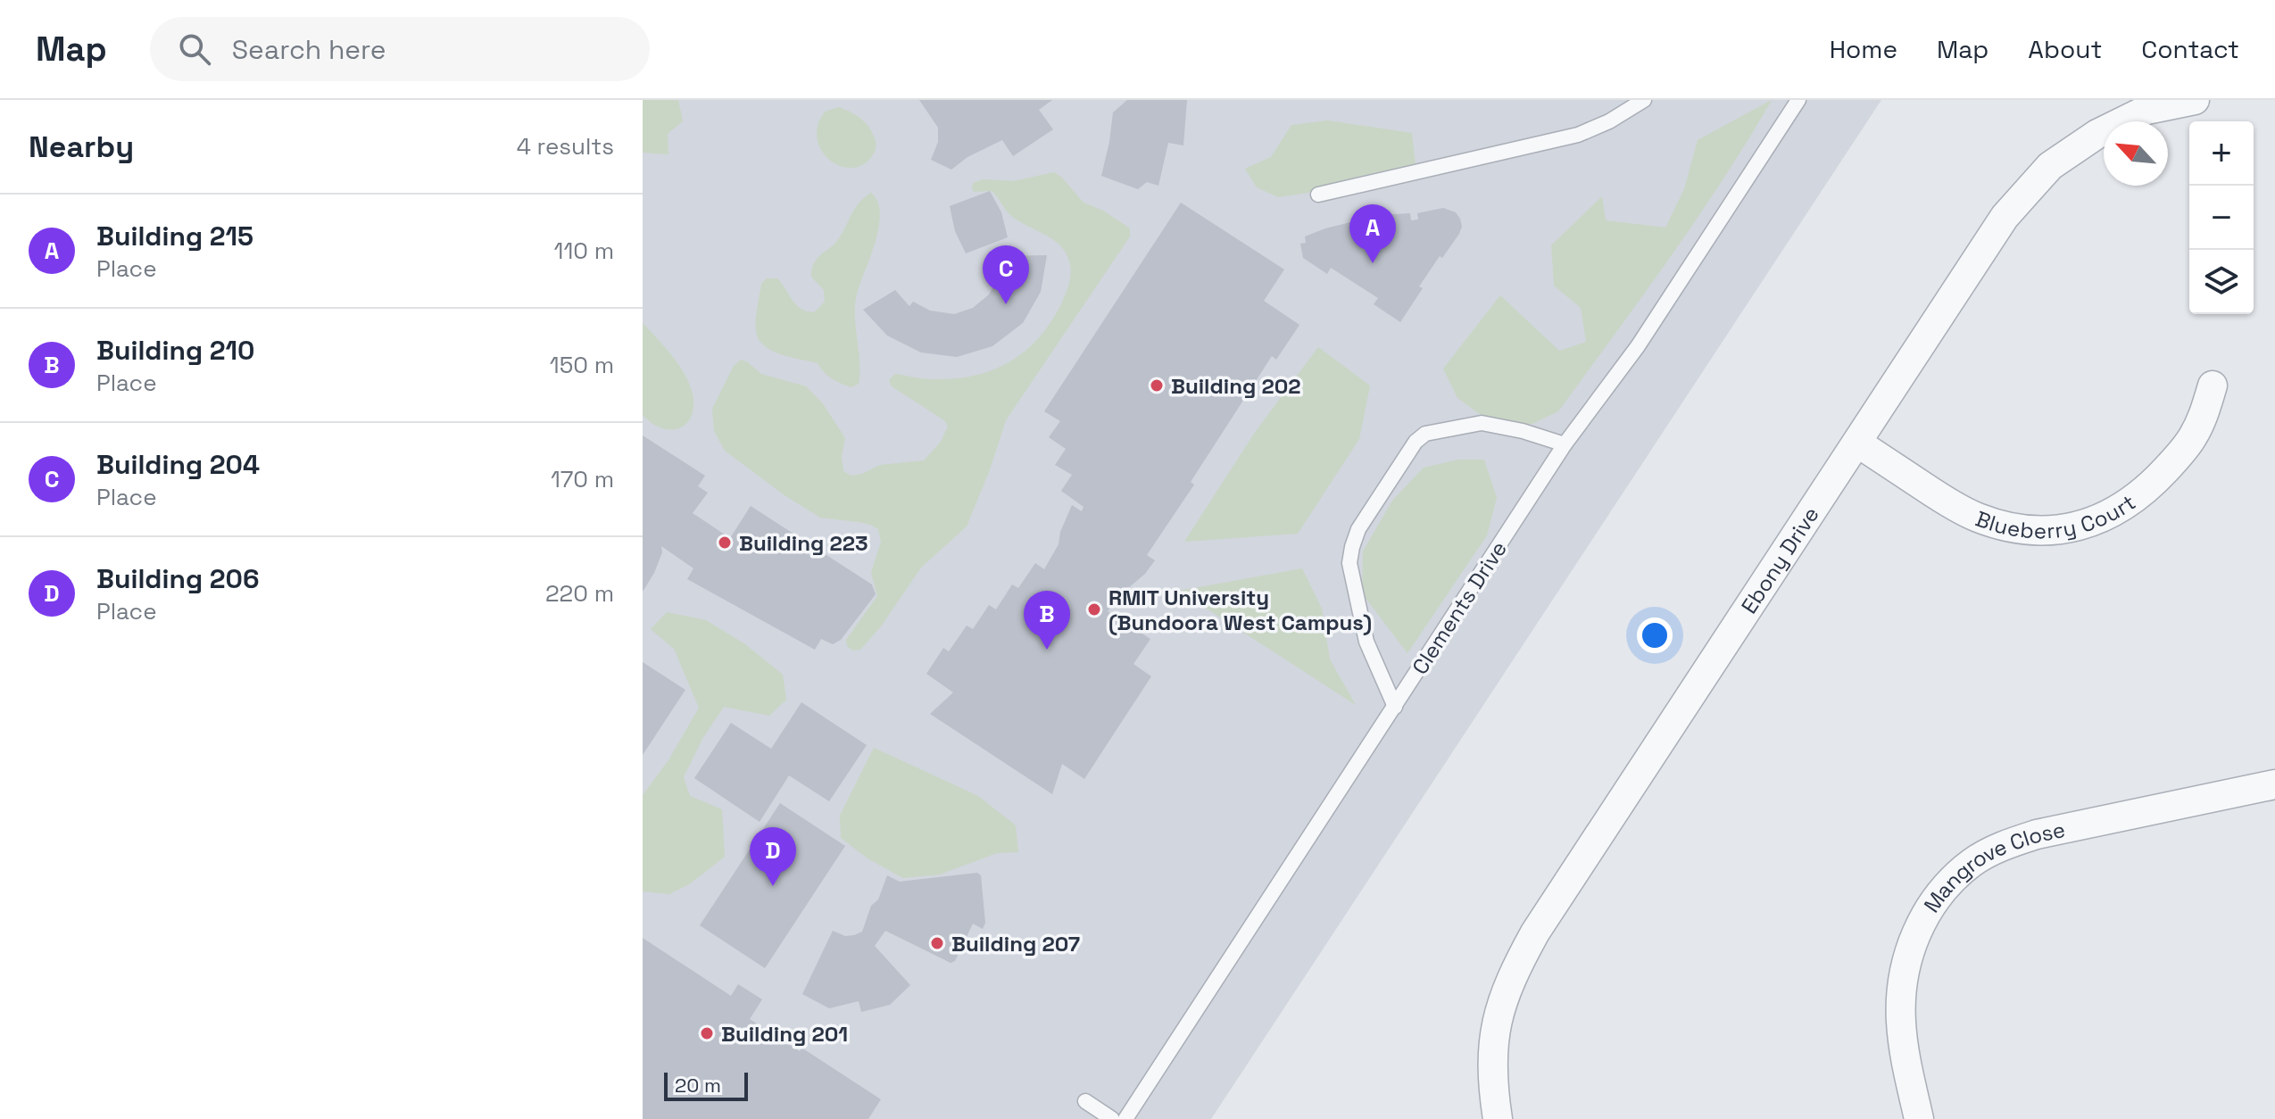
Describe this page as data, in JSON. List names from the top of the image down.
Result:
{
  "streets": {
    "street": ["Blueberry Court", "Ebony Drive", "Mangrove Close"],
    "lane": ["Clements Drive"]
  },
  "crossings": [
    ["Blueberry Court", "Ebony Drive"]
  ],
  "places": [
    "Building 202",
    "Building 223",
    "RMIT University (Bundoora West Campus)",
    "Building 207",
    "Building 201"
  ],
  "scale_bar": "20 m",
  "north": "top left",
  "page": {
    "header": "Map",
    "search": "Search here",
    "nav": [
      "Home",
      "Map",
      "About",
      "Contact"
    ],
    "heading": ["Nearby", "4 results"],
    "map_buttons": ["+", "−"],
    "list": [
      {
        "mark": "A",
        "name": "Building 215",
        "note": "Place",
        "value": "110 m"
      },
      {
        "mark": "B",
        "name": "Building 210",
        "note": "Place",
        "value": "150 m"
      },
      {
        "mark": "C",
        "name": "Building 204",
        "note": "Place",
        "value": "170 m"
      },
      {
        "mark": "D",
        "name": "Building 206",
        "note": "Place",
        "value": "220 m"
      }
    ],
    "pins": [
      "A",
      "C",
      "B",
      "D"
    ],
    "scale": "20 m"
  }
}
